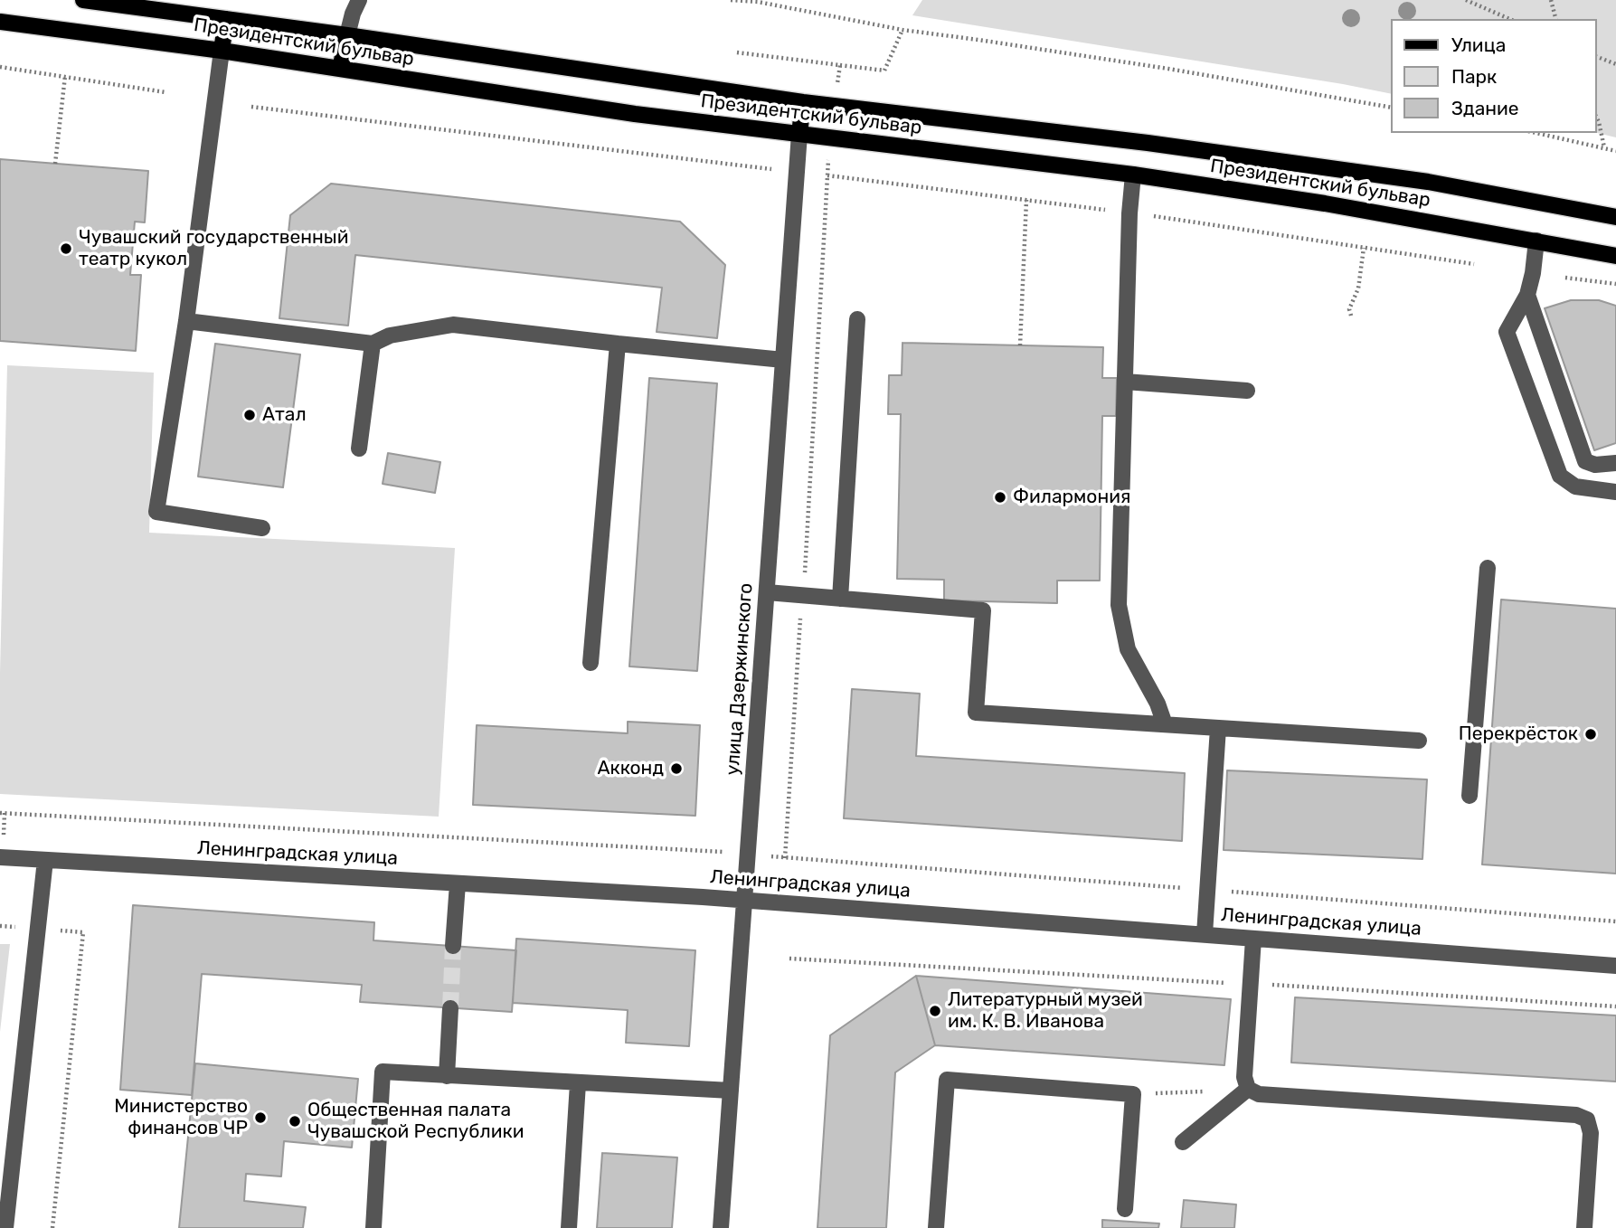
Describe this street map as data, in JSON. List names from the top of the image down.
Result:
{
  "streets": {
    "main road": ["Президентский бульвар"],
    "street": ["улица Дзержинского", "Ленинградская улица"]
  },
  "crossings": [
    ["Президентский бульвар", "улица Дзержинского"],
    ["улица Дзержинского", "Ленинградская улица"]
  ],
  "places": [
    "Чувашский государственный театр кукол",
    "Атал",
    "Филармония",
    "Перекрёсток",
    "Акконд",
    "Литературный музей им. К. В. Иванова",
    "Министерство финансов ЧР",
    "Общественная палата Чувашской Республики"
  ],
  "legend": ["Улица", "Парк", "Здание"]
}
